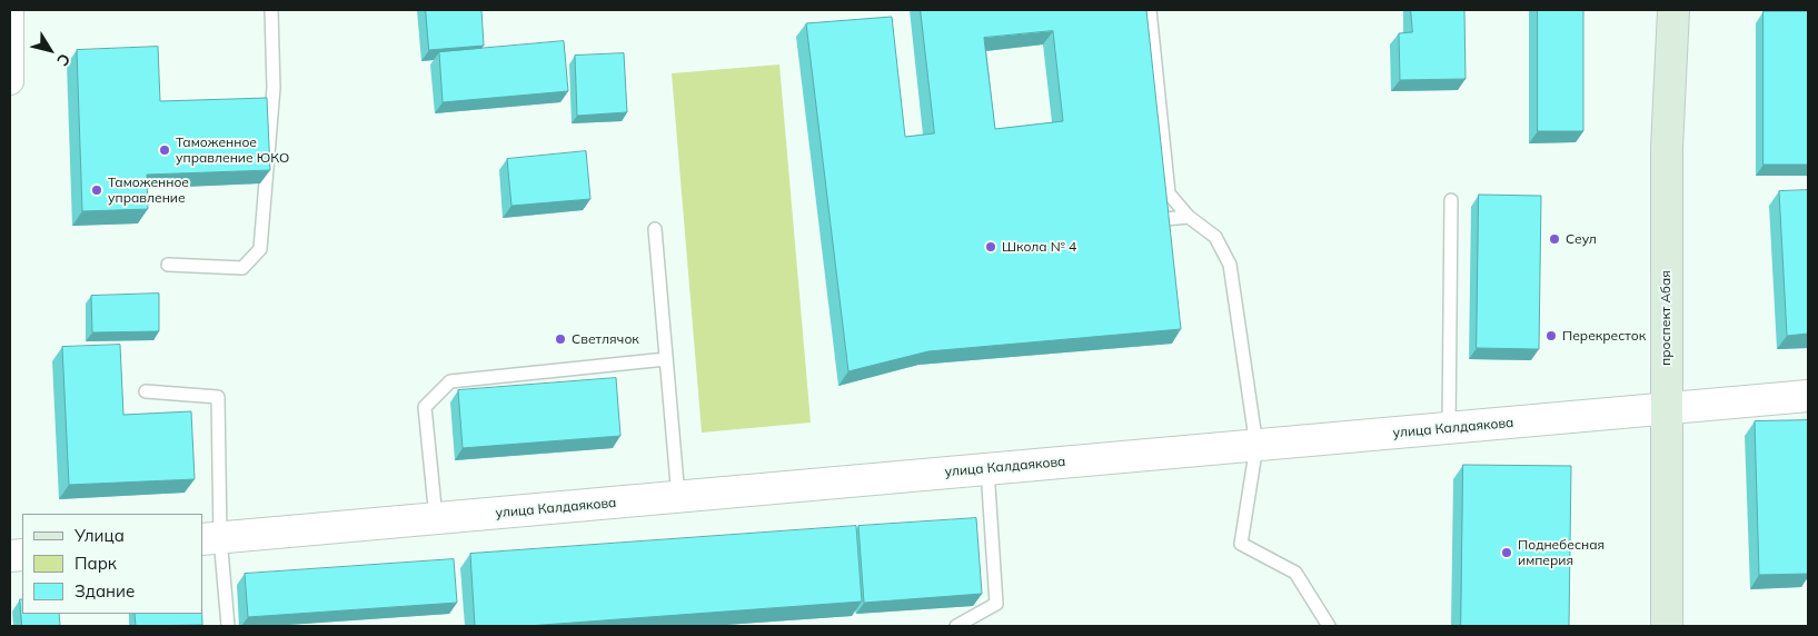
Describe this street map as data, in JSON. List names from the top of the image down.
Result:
{
  "streets": {
    "main road": ["проспект Абая"],
    "street": ["улица Калдаякова"]
  },
  "crossings": [
    ["проспект Абая", "улица Калдаякова"]
  ],
  "places": [
    "Таможенное управление ЮКО",
    "Таможенное управление",
    "Сеул",
    "Школа № 4",
    "Перекресток",
    "Светлячок",
    "Поднебесная империя"
  ],
  "legend": ["Улица", "Парк", "Здание"],
  "north": "bottom right"
}
